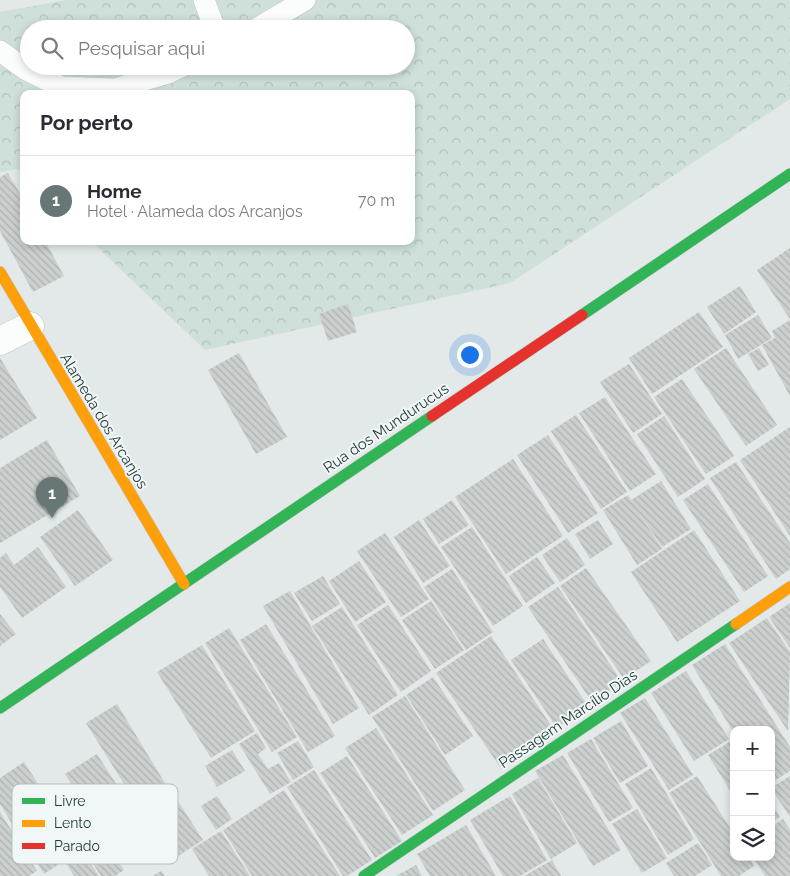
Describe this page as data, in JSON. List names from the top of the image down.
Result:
{
  "streets": {
    "street": ["Alameda dos Arcanjos", "Rua dos Mundurucus", "Passagem Marcílio Dias"]
  },
  "crossings": [
    ["Alameda dos Arcanjos", "Rua dos Mundurucus"]
  ],
  "legend": ["Livre", "Lento", "Parado"],
  "page": {
    "search": "Pesquisar aqui",
    "heading": "Por perto",
    "list": [
      {
        "mark": "1",
        "name": "Home",
        "note": "Hotel · Alameda dos Arcanjos",
        "value": "70 m"
      }
    ],
    "pins": "1",
    "map_buttons": ["+", "−"]
  }
}
